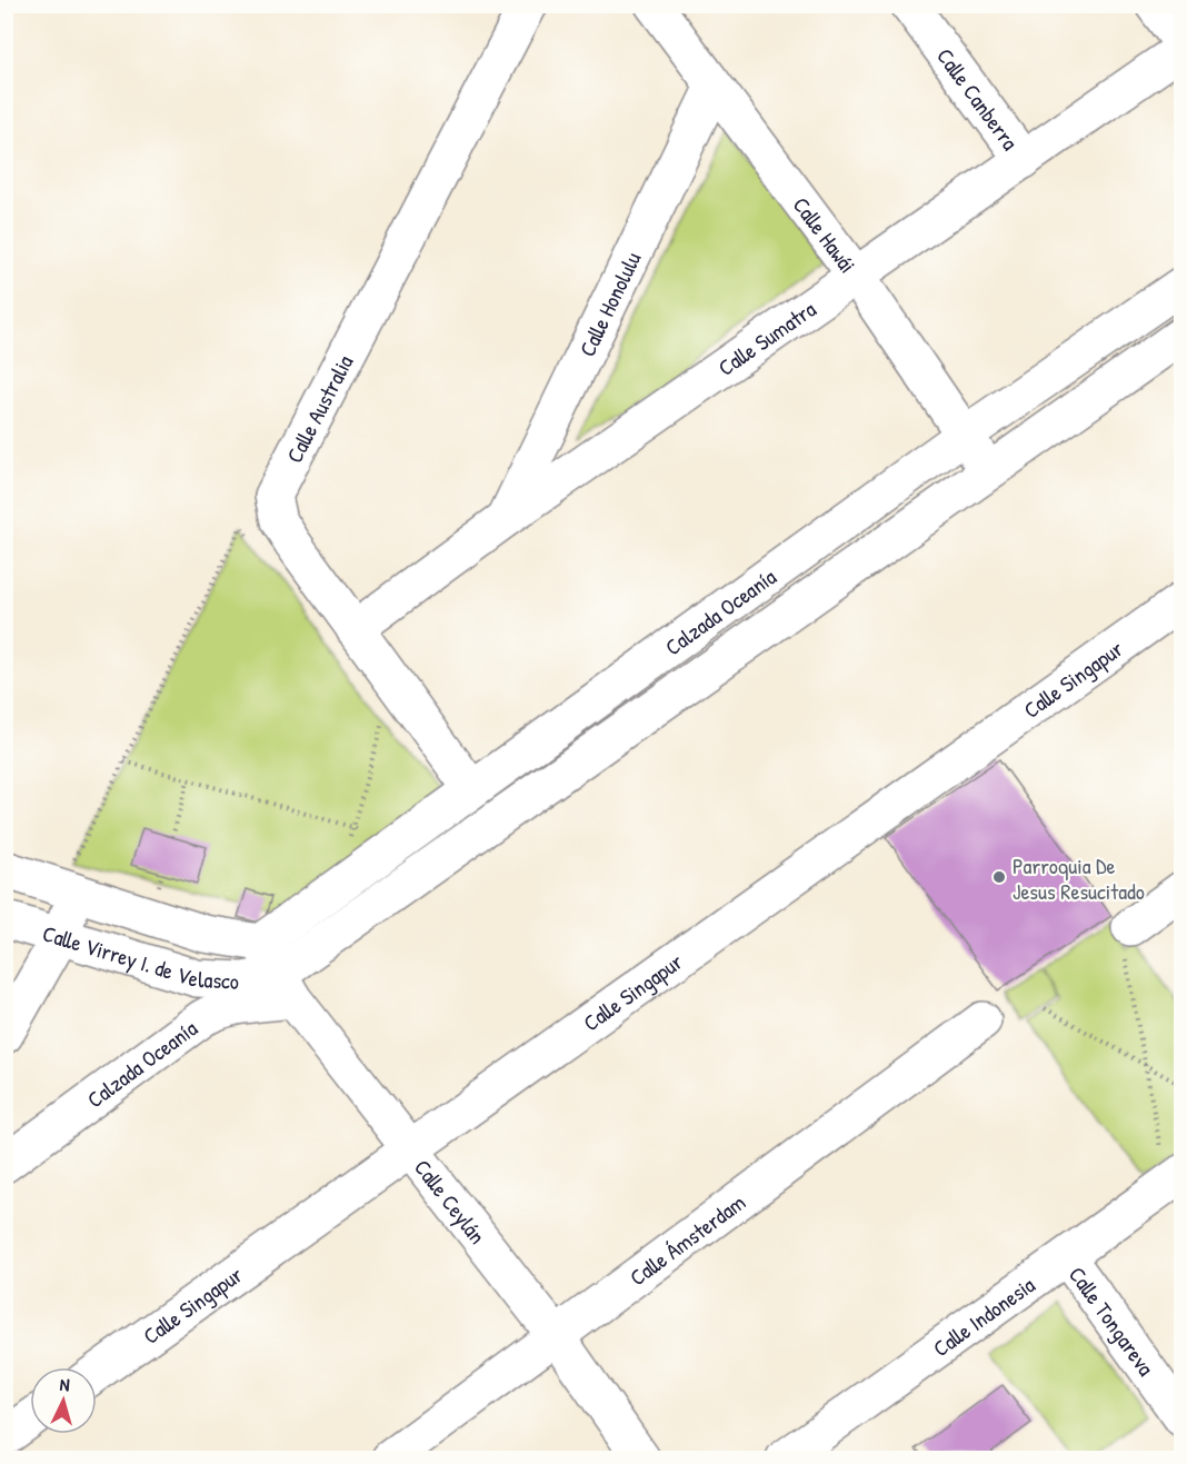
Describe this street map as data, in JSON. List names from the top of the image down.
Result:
{
  "streets": {
    "street": [
      "Calle Canberra",
      "Calle Hawái",
      "Calle Honolulu",
      "Calle Sumatra",
      "Calle Australia",
      "Calzada Oceanía",
      "Calle Singapur",
      "Calle Virrey I. de Velasco",
      "Calle Ceylán",
      "Calle Ámsterdam",
      "Calle Indonesia",
      "Calle Tongareva"
    ]
  },
  "crossings": [
    ["Calle Canberra", "Calle Sumatra"],
    ["Calle Hawái", "Calle Honolulu"],
    ["Calle Hawái", "Calle Sumatra"],
    ["Calle Hawái", "Calzada Oceanía"],
    ["Calle Honolulu", "Calle Sumatra"],
    ["Calle Sumatra", "Calle Australia"],
    ["Calle Australia", "Calzada Oceanía"],
    ["Calzada Oceanía", "Calle Virrey I. de Velasco"],
    ["Calzada Oceanía", "Calle Ceylán"],
    ["Calle Singapur", "Calle Ceylán"],
    ["Calle Virrey I. de Velasco", "Calle Ceylán"],
    ["Calle Ceylán", "Calle Ámsterdam"],
    ["Calle Indonesia", "Calle Tongareva"]
  ],
  "places": ["Parroquia De Jesus Resucitado"],
  "north": "top"
}
